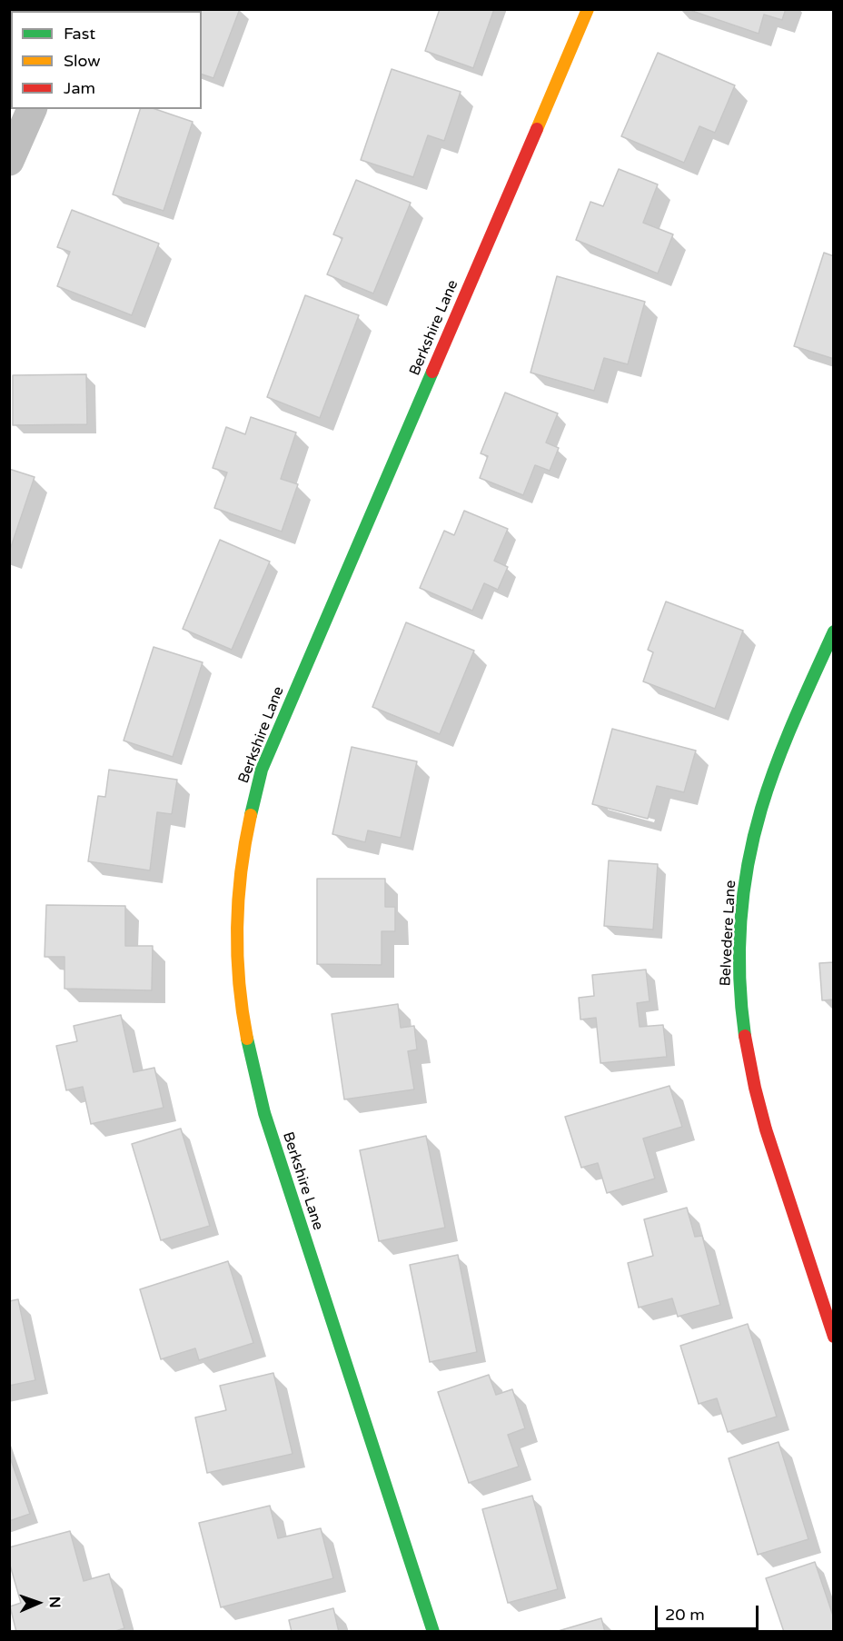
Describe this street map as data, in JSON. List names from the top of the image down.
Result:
{
  "streets": {
    "street": ["Berkshire Lane", "Belvedere Lane"]
  },
  "legend": ["Fast", "Slow", "Jam"],
  "scale_bar": "20 m",
  "north": "right"
}
